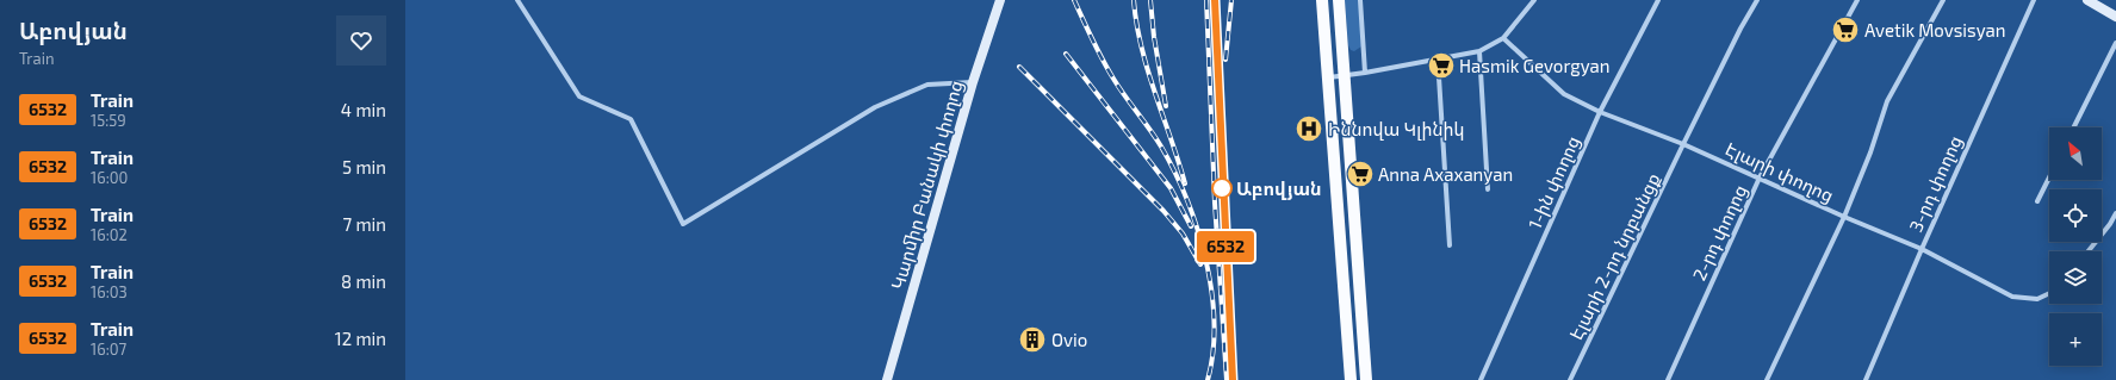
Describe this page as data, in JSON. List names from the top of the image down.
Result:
{
  "streets": {
    "street": [
      "Էլարի փողոց",
      "1-ին փողոց",
      "3-րդ փողոց",
      "Կարմիր Բանակի փողոց",
      "2-րդ փողոց",
      "Էլարի 2-րդ նրբանցք"
    ]
  },
  "crossings": [
    ["Էլարի փողոց", "1-ին փողոց"],
    ["Էլարի փողոց", "3-րդ փողոց"],
    ["Էլարի փողոց", "2-րդ փողոց"],
    ["Էլարի փողոց", "Էլարի 2-րդ նրբանցք"]
  ],
  "places": {
    "supermarket": ["Avetik Movsisyan", "Hasmik Gevorgyan", "Anna Axaxanyan"],
    "hospital": ["Իննովա Կլինիկ"],
    "other": ["Աբովյան"],
    "building": ["Ovio"]
  },
  "north": "top left",
  "page": {
    "heading": ["Աբովյան", "Train"],
    "on_map": "6532",
    "list": [
      {
        "mark": "6532",
        "name": "Train",
        "note": "15:59",
        "value": "4 min"
      },
      {
        "mark": "6532",
        "name": "Train",
        "note": "16:00",
        "value": "5 min"
      },
      {
        "mark": "6532",
        "name": "Train",
        "note": "16:02",
        "value": "7 min"
      },
      {
        "mark": "6532",
        "name": "Train",
        "note": "16:03",
        "value": "8 min"
      },
      {
        "mark": "6532",
        "name": "Train",
        "note": "16:07",
        "value": "12 min"
      }
    ],
    "map_buttons": "+"
  }
}
